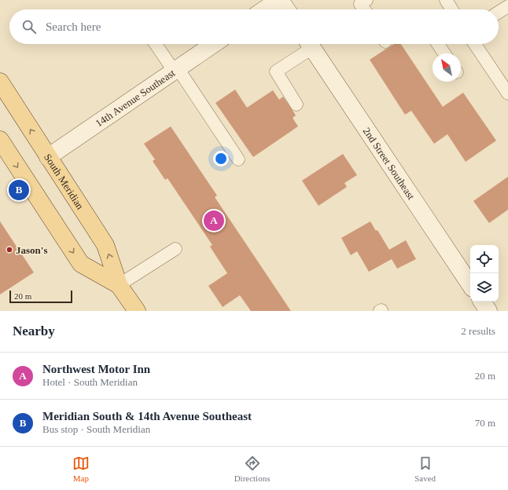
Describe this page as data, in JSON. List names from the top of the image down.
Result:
{
  "streets": {
    "main road": ["South Meridian"],
    "street": ["14th Avenue Southeast", "2nd Street Southeast"]
  },
  "crossings": [
    ["14th Avenue Southeast", "South Meridian"]
  ],
  "places": ["Jason's"],
  "scale_bar": "20 m",
  "north": "top left",
  "page": {
    "search": "Search here",
    "pins": ["B", "A"],
    "scale": "20 m",
    "heading": ["Nearby", "2 results"],
    "list": [
      {
        "mark": "A",
        "name": "Northwest Motor Inn",
        "note": "Hotel · South Meridian",
        "value": "20 m"
      },
      {
        "mark": "B",
        "name": "Meridian South & 14th Avenue Southeast",
        "note": "Bus stop · South Meridian",
        "value": "70 m"
      }
    ],
    "nav": ["Map", "Directions", "Saved"]
  }
}
